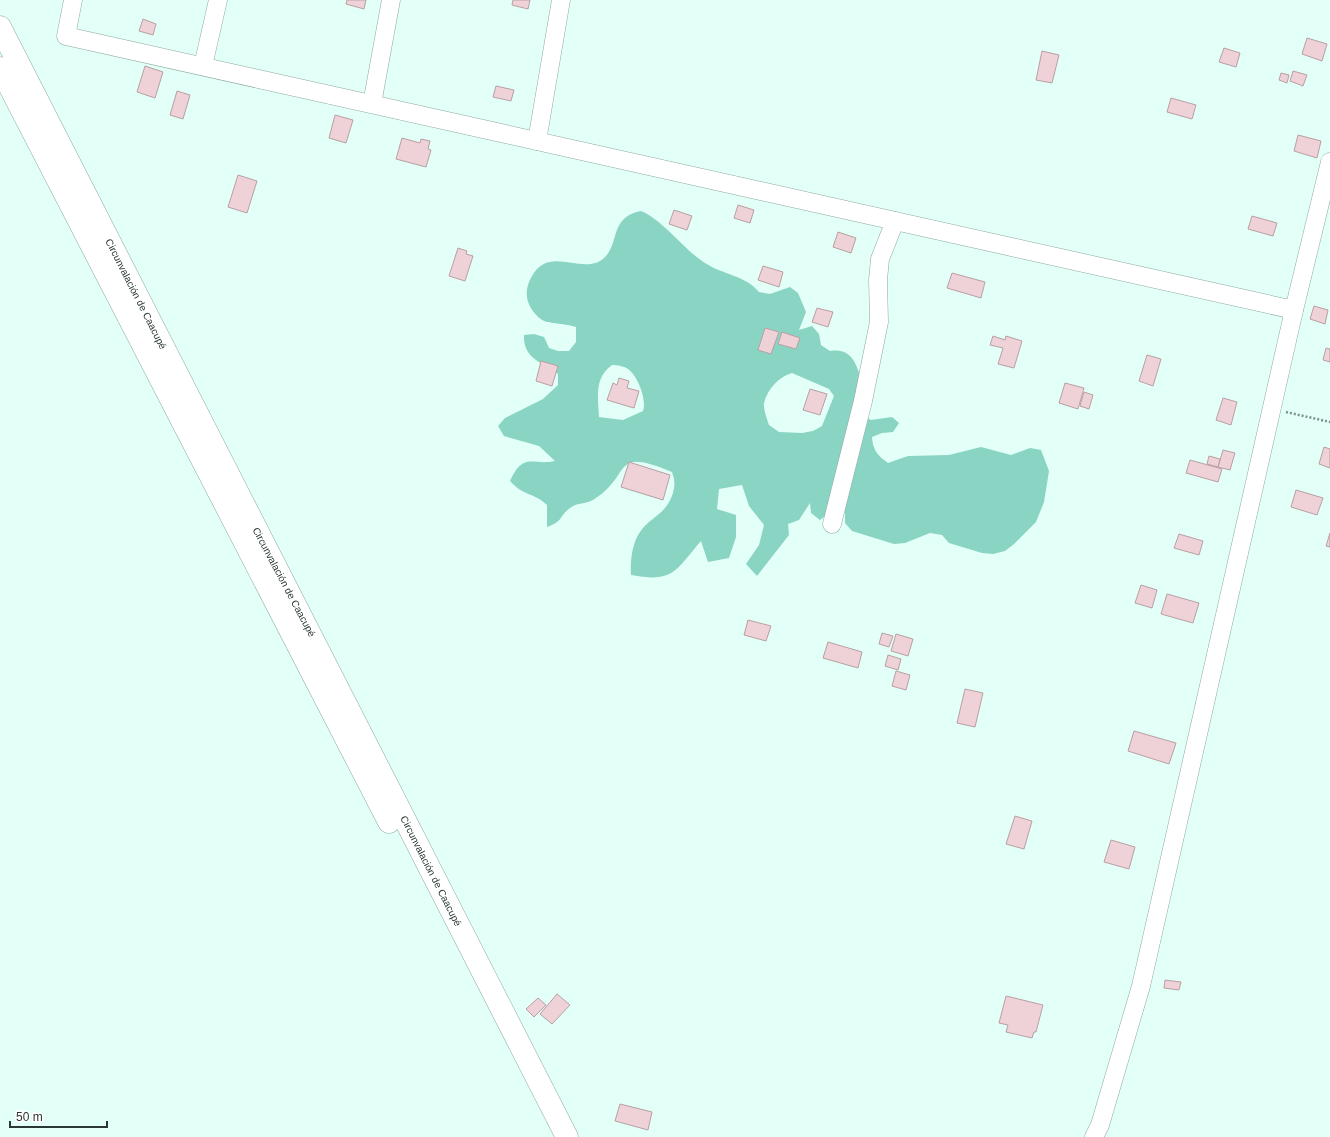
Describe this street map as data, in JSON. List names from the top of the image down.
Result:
{
  "streets": {
    "highway": ["Circunvalación de Caacupé"]
  },
  "scale_bar": "50 m"
}
